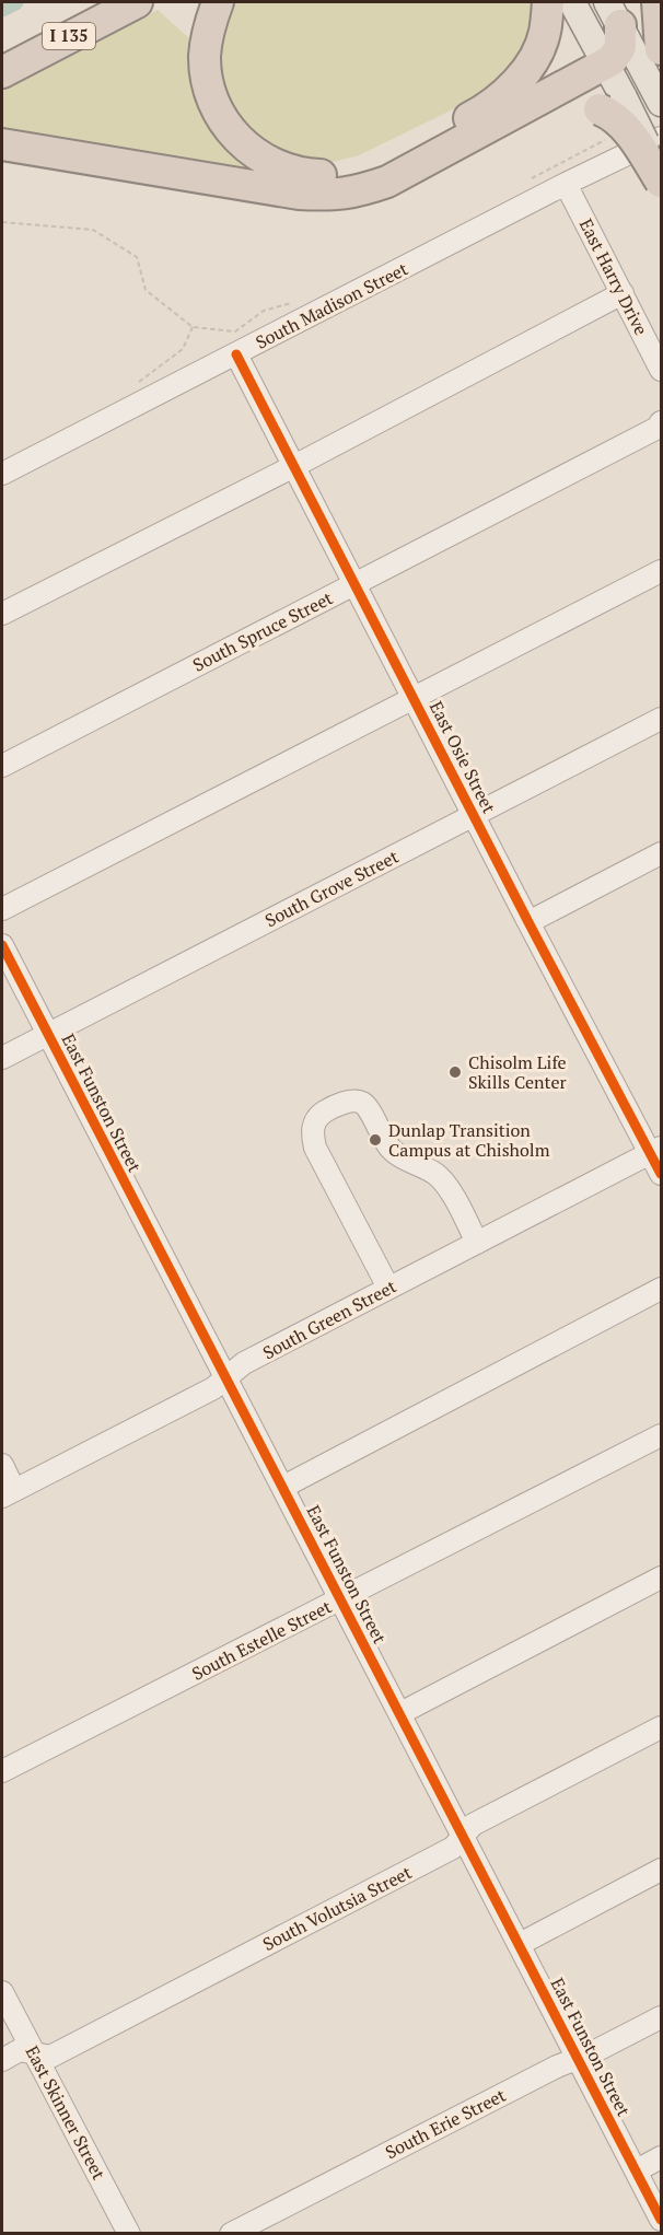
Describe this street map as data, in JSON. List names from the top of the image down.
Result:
{
  "streets": {
    "highway": ["I 135"],
    "street": [
      "East Harry Drive",
      "South Madison Street",
      "South Spruce Street",
      "East Osie Street",
      "South Grove Street",
      "East Funston Street",
      "South Green Street",
      "South Estelle Street",
      "South Volutsia Street",
      "East Skinner Street",
      "South Erie Street"
    ]
  },
  "crossings": [
    ["East Harry Drive", "South Madison Street"],
    ["South Madison Street", "East Osie Street"],
    ["South Spruce Street", "East Osie Street"],
    ["East Osie Street", "South Grove Street"],
    ["East Osie Street", "South Green Street"],
    ["South Grove Street", "East Funston Street"],
    ["East Funston Street", "South Green Street"],
    ["East Funston Street", "South Estelle Street"],
    ["East Funston Street", "South Volutsia Street"],
    ["East Funston Street", "South Erie Street"],
    ["South Volutsia Street", "East Skinner Street"]
  ],
  "places": ["Chisolm Life Skills Center", "Dunlap Transition Campus at Chisholm"]
}
